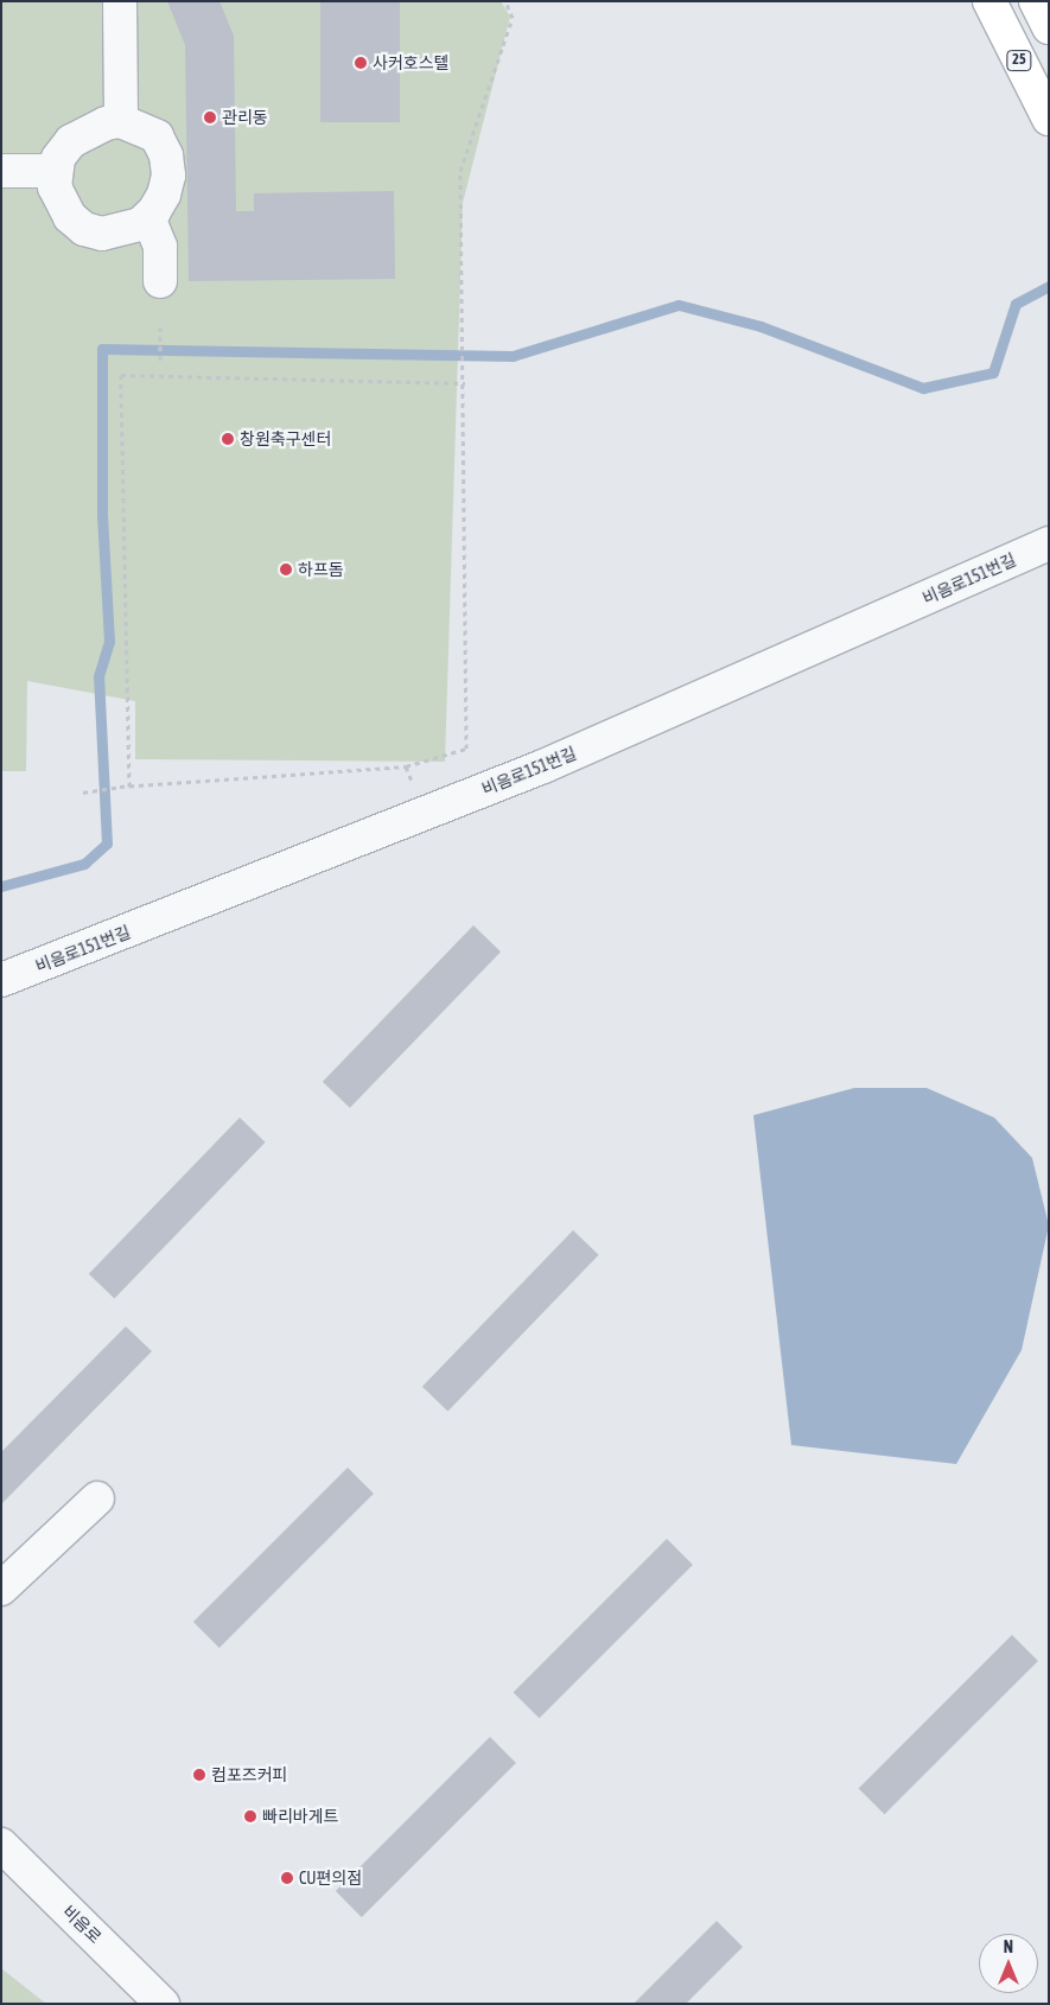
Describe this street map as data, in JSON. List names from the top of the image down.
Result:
{
  "streets": {
    "highway": ["25"],
    "street": ["비음로151번길", "비음로"]
  },
  "places": [
    "사커호스텔",
    "관리동",
    "창원축구센터",
    "하프돔",
    "컴포즈커피",
    "빠리바게트",
    "CU편의점"
  ],
  "north": "top"
}
